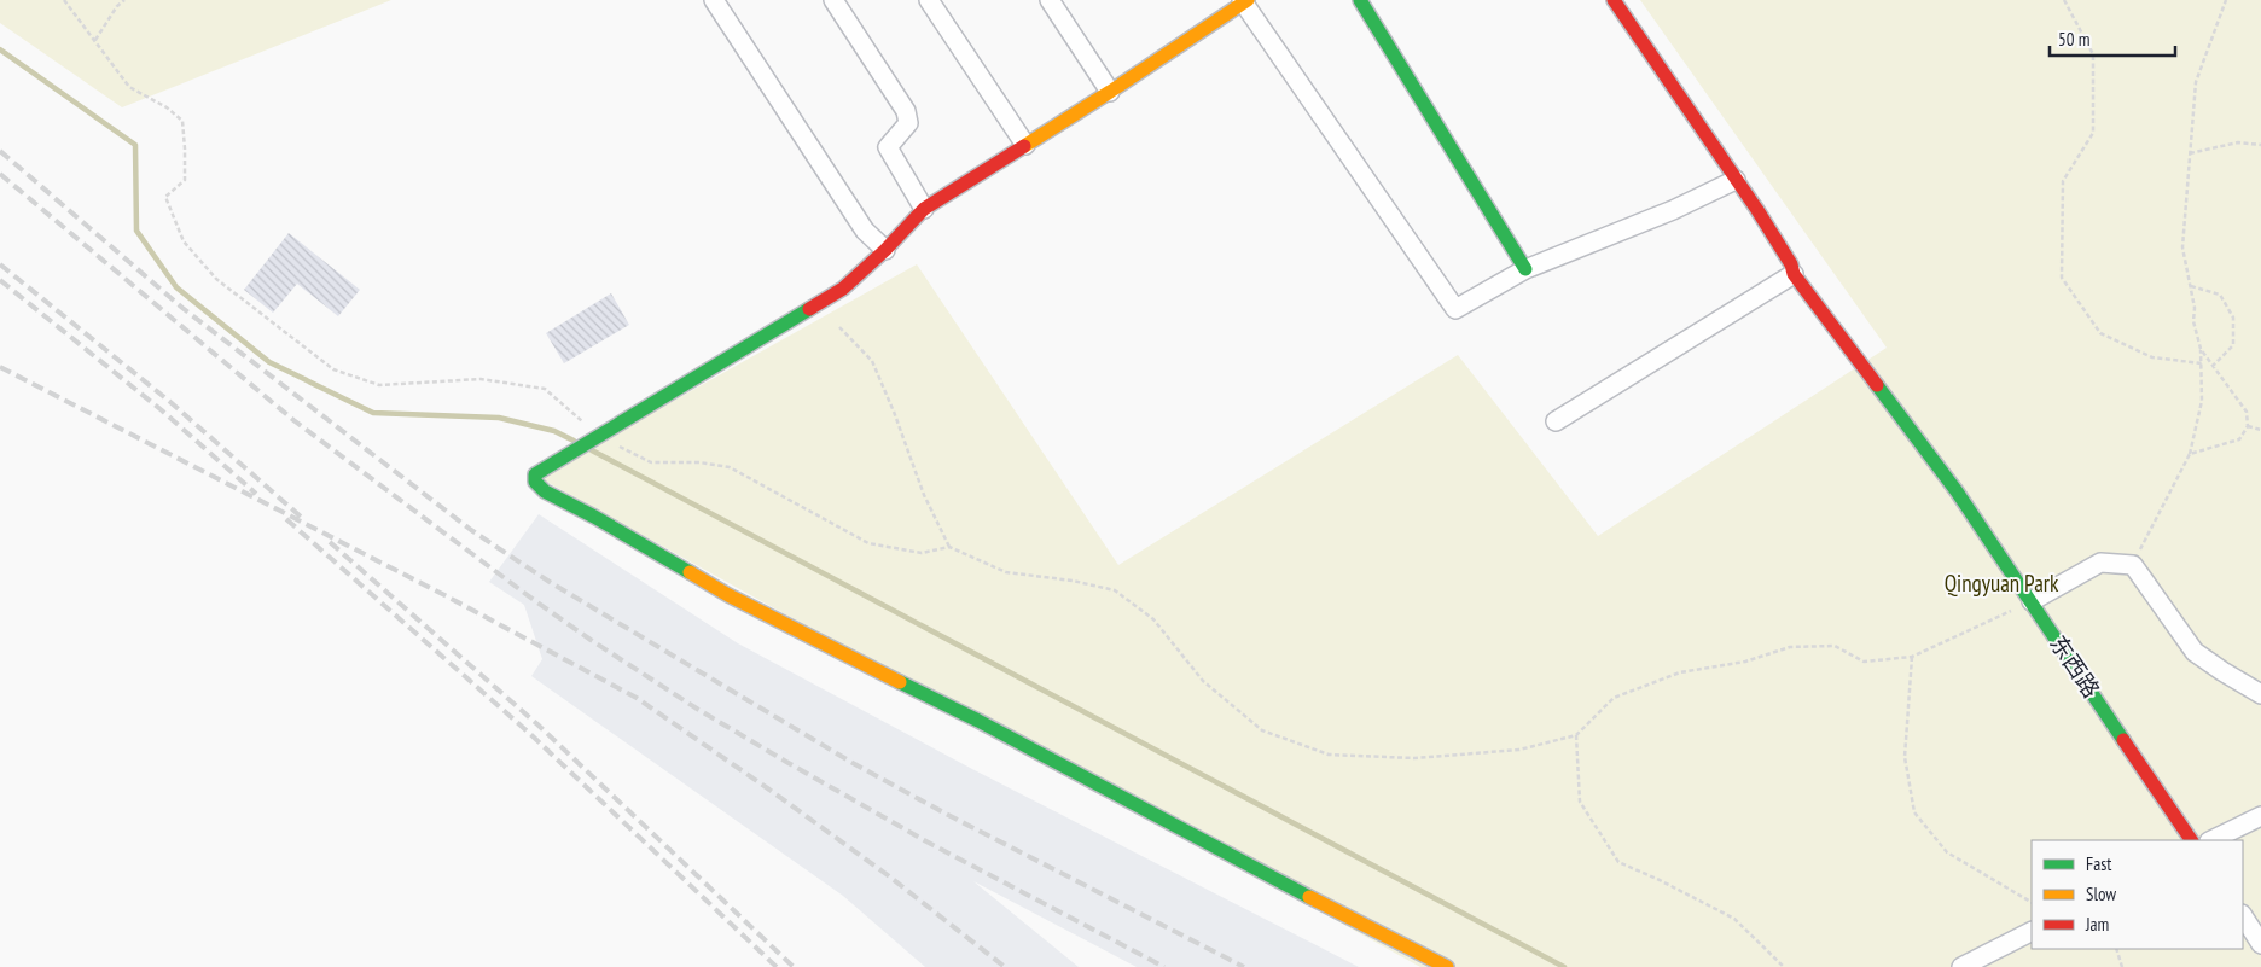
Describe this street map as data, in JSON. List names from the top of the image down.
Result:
{
  "streets": {
    "street": ["东西路"]
  },
  "parks": ["Qingyuan Park"],
  "legend": ["Fast", "Slow", "Jam"],
  "scale_bar": "50 m"
}
